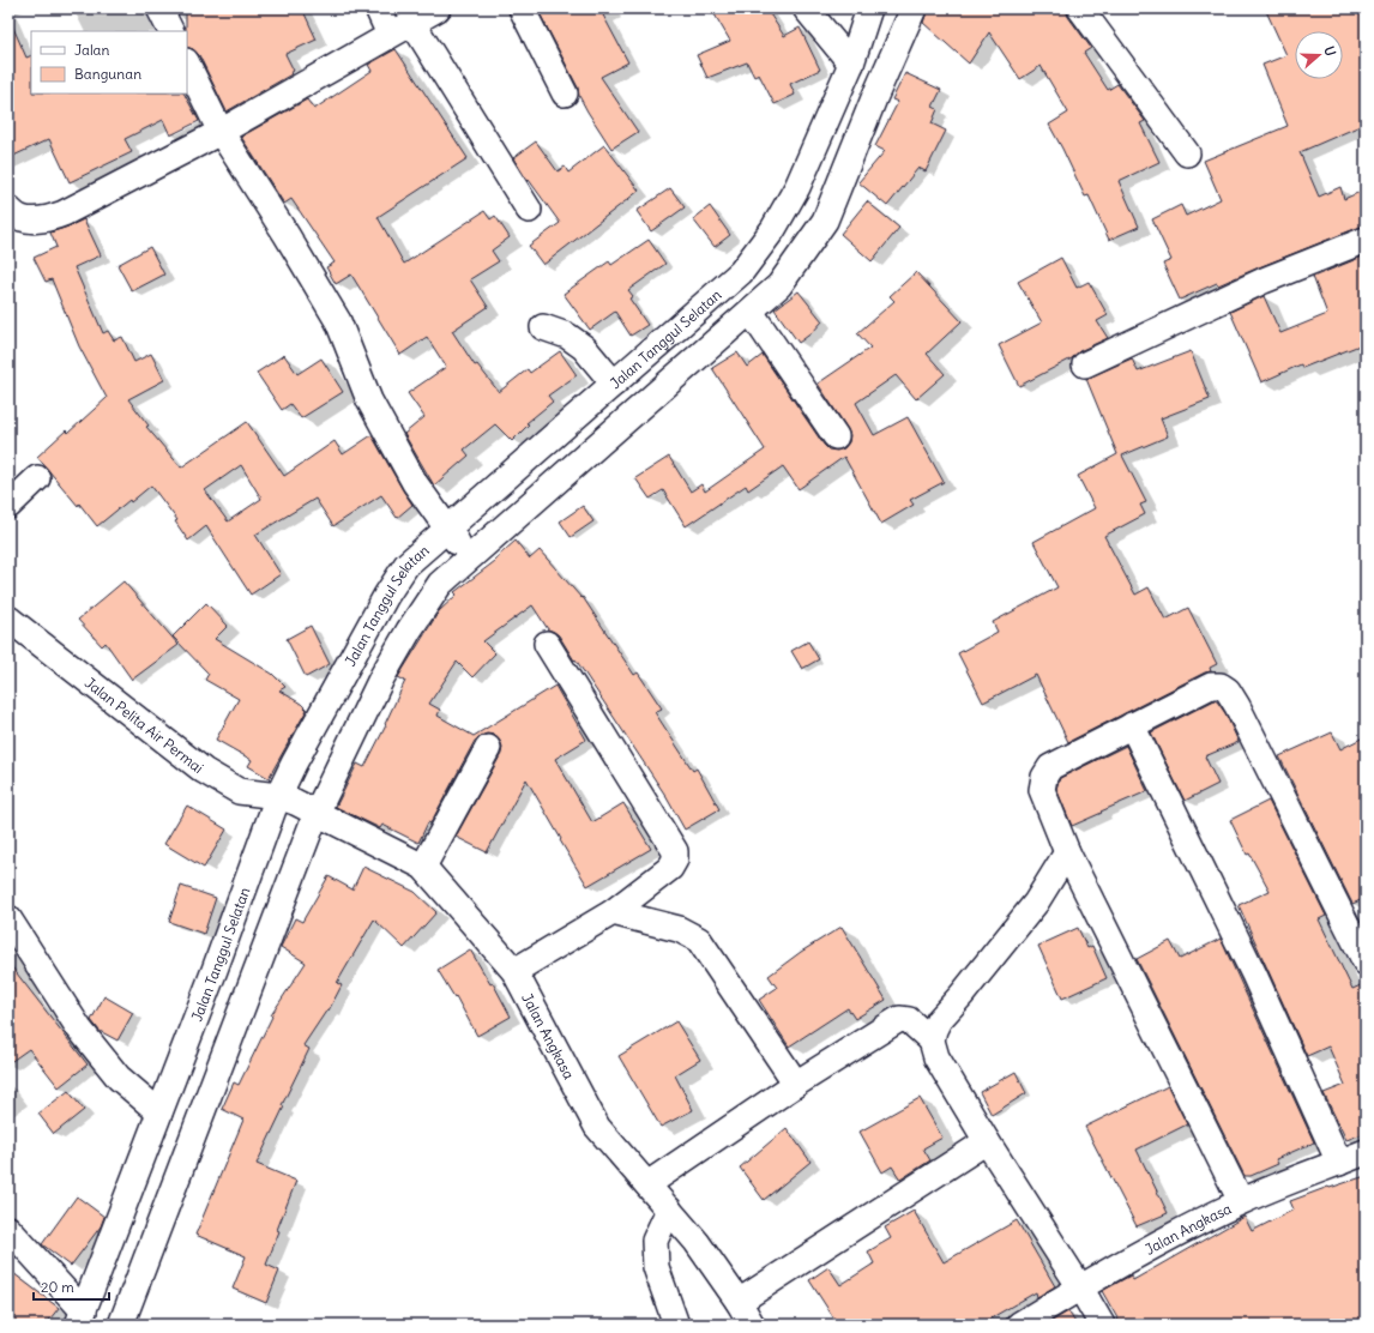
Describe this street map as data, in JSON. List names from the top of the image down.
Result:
{
  "streets": {
    "street": ["Jalan Tanggul Selatan", "Jalan Pelita Air Permai", "Jalan Angkasa"]
  },
  "crossings": [
    ["Jalan Tanggul Selatan", "Jalan Pelita Air Permai"],
    ["Jalan Tanggul Selatan", "Jalan Angkasa"],
    ["Jalan Pelita Air Permai", "Jalan Angkasa"]
  ],
  "legend": ["Jalan", "Bangunan"],
  "scale_bar": "20 m",
  "north": "right"
}
